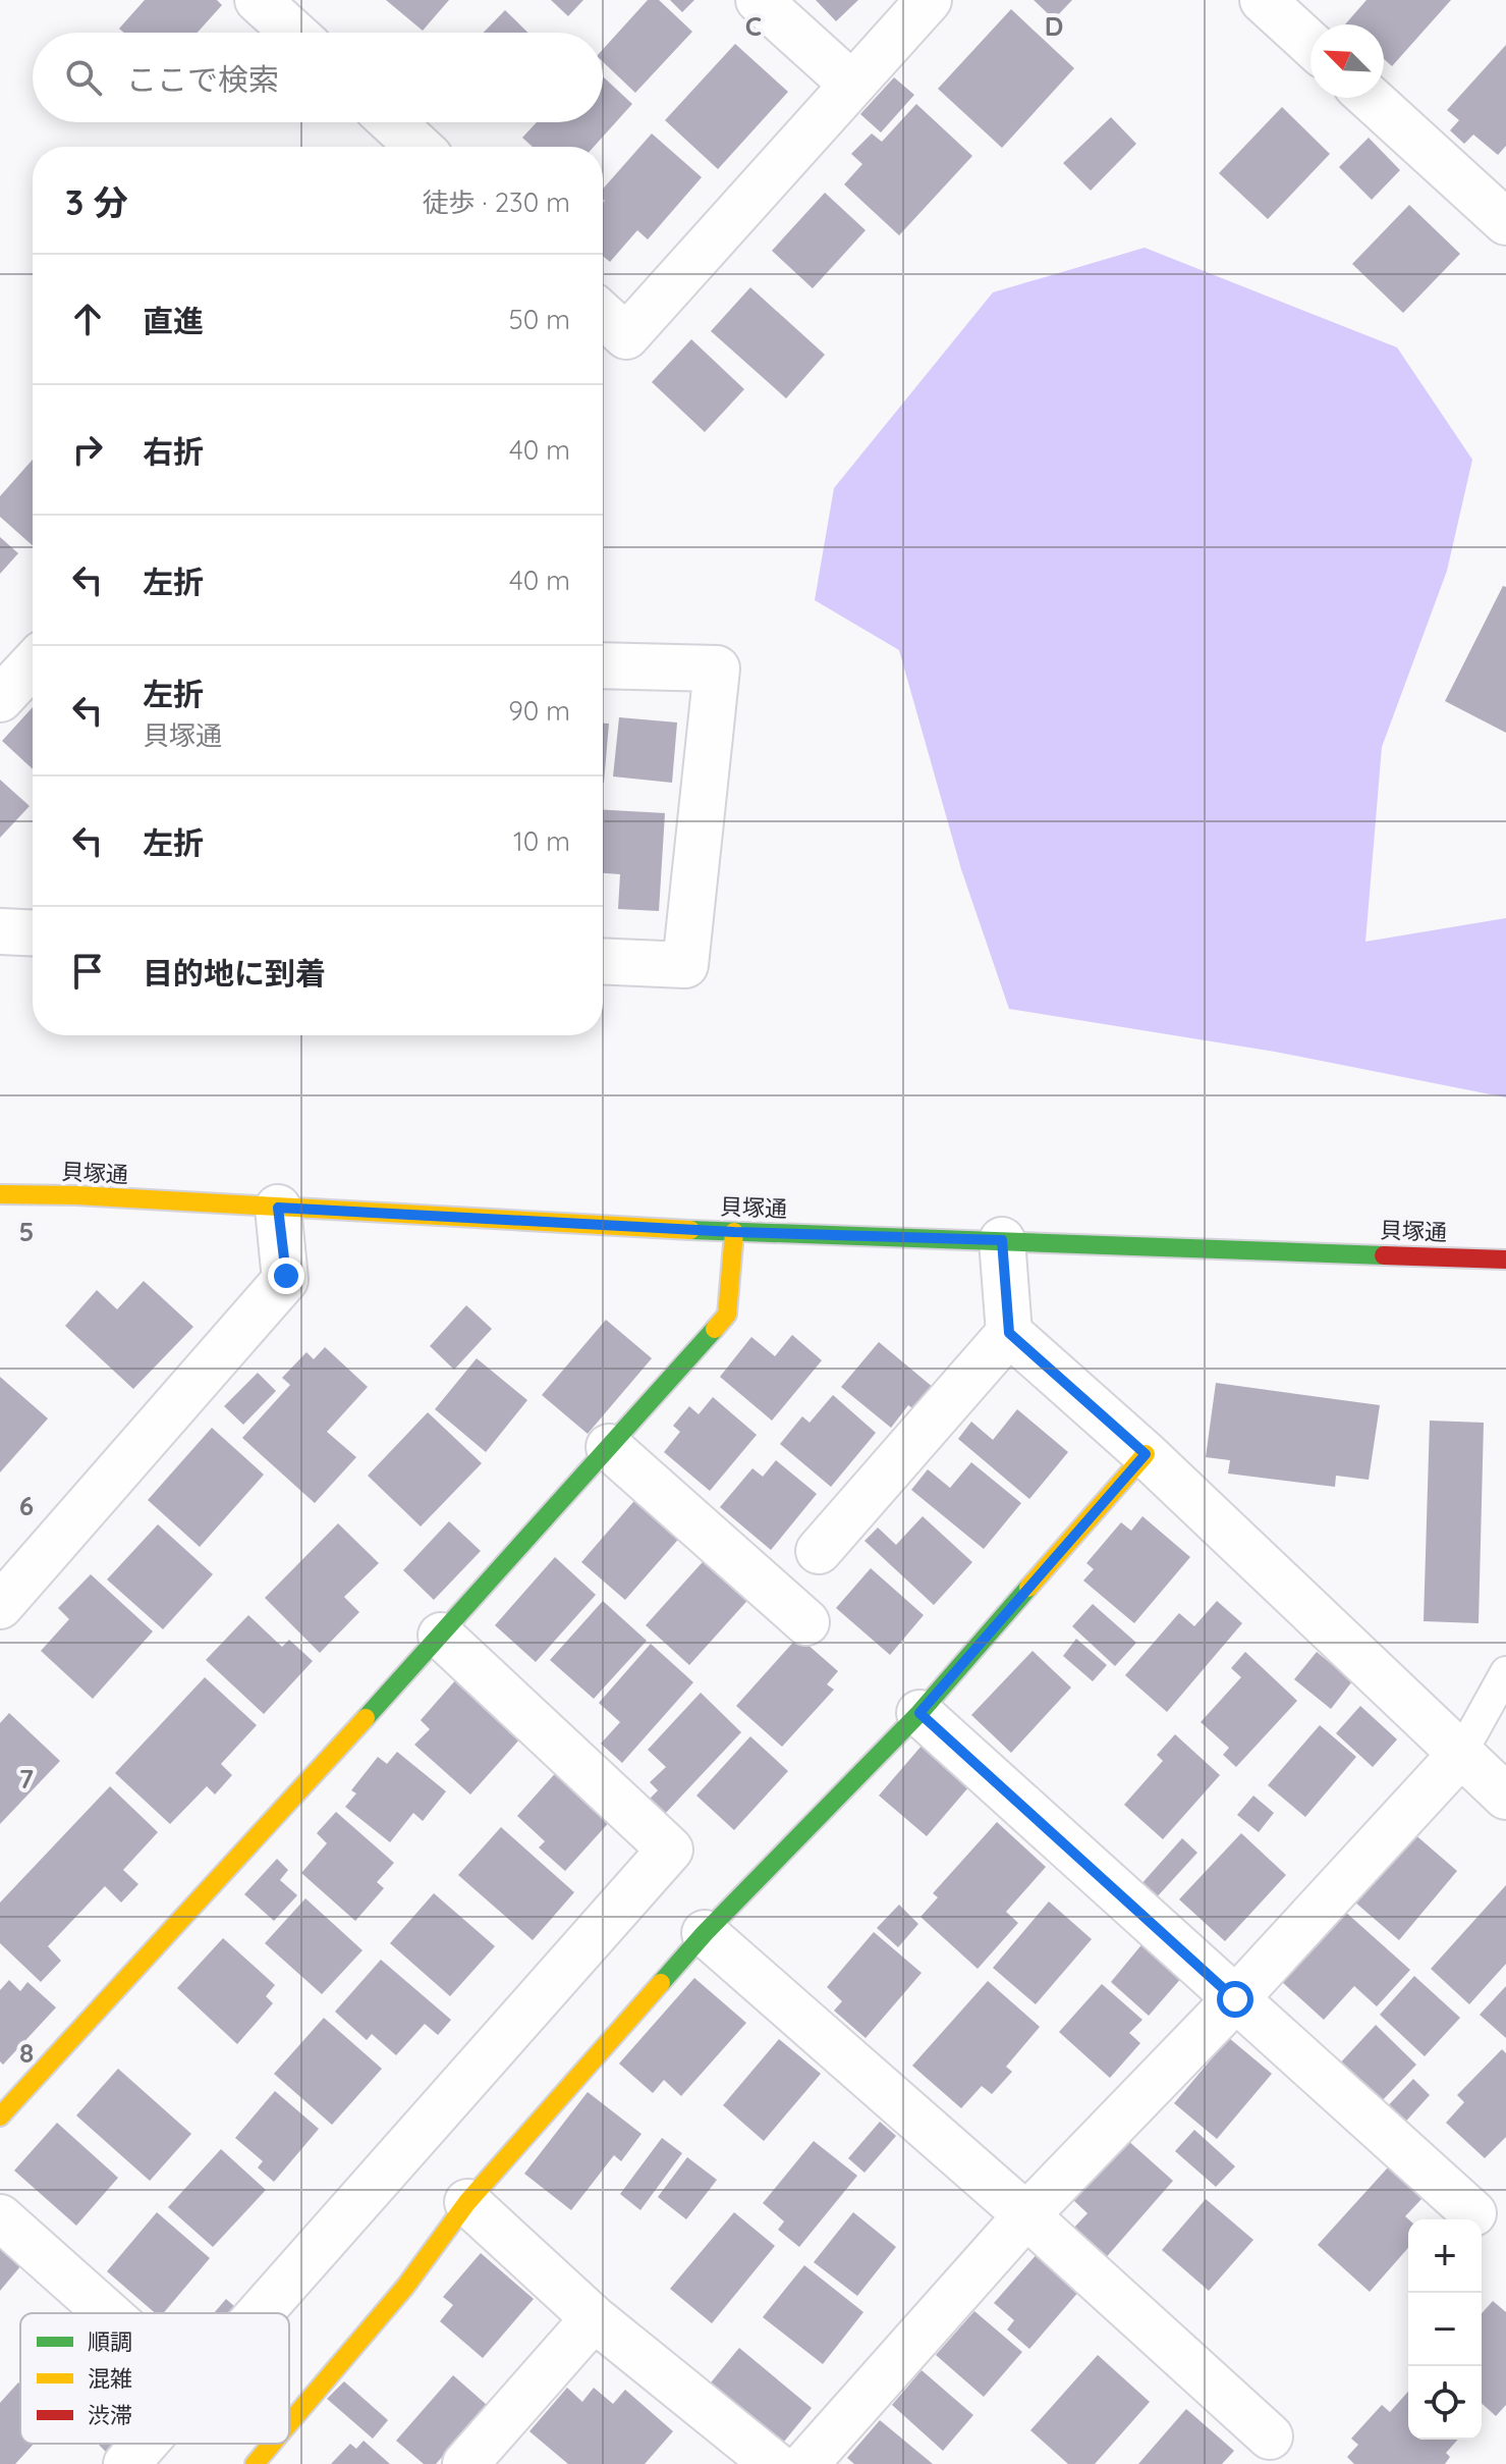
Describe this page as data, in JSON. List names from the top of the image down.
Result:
{
  "streets": {
    "street": ["貝塚通"]
  },
  "legend": ["順調", "混雑", "渋滞"],
  "north": "top left",
  "page": {
    "search": "ここで検索",
    "heading": ["3 分", "徒歩 · 230 m"],
    "list": [
      ["直進", "50 m"],
      ["右折", "40 m"],
      ["左折", "40 m"],
      ["左折", "貝塚通", "90 m"],
      ["左折", "10 m"],
      "目的地に到着"
    ],
    "map_buttons": ["+", "−"]
  },
  "grid": {
    "columns": ["C", "D"],
    "rows": [
      "5",
      "6",
      "7",
      "8"
    ]
  }
}
